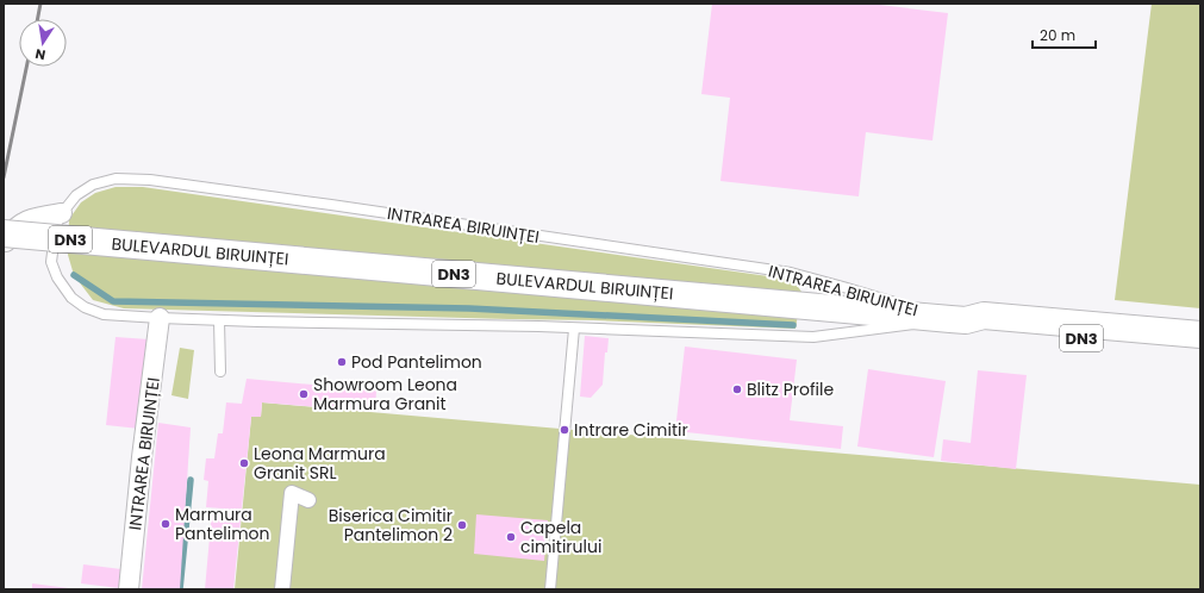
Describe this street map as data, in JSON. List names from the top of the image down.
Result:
{
  "streets": {
    "main road": ["DN3", "BULEVARDUL BIRUINȚEI"],
    "street": ["INTRAREA BIRUINȚEI"]
  },
  "crossings": [
    ["INTRAREA BIRUINȚEI", "BULEVARDUL BIRUINȚEI"]
  ],
  "places": [
    "Pod Pantelimon",
    "Blitz Profile",
    "Showroom Leona Marmura Granit",
    "Intrare Cimitir",
    "Leona Marmura Granit SRL",
    "Marmura Pantelimon",
    "Biserica Cimitir Pantelimon 2",
    "Capela cimitirului"
  ],
  "scale_bar": "20 m",
  "north": "bottom"
}
